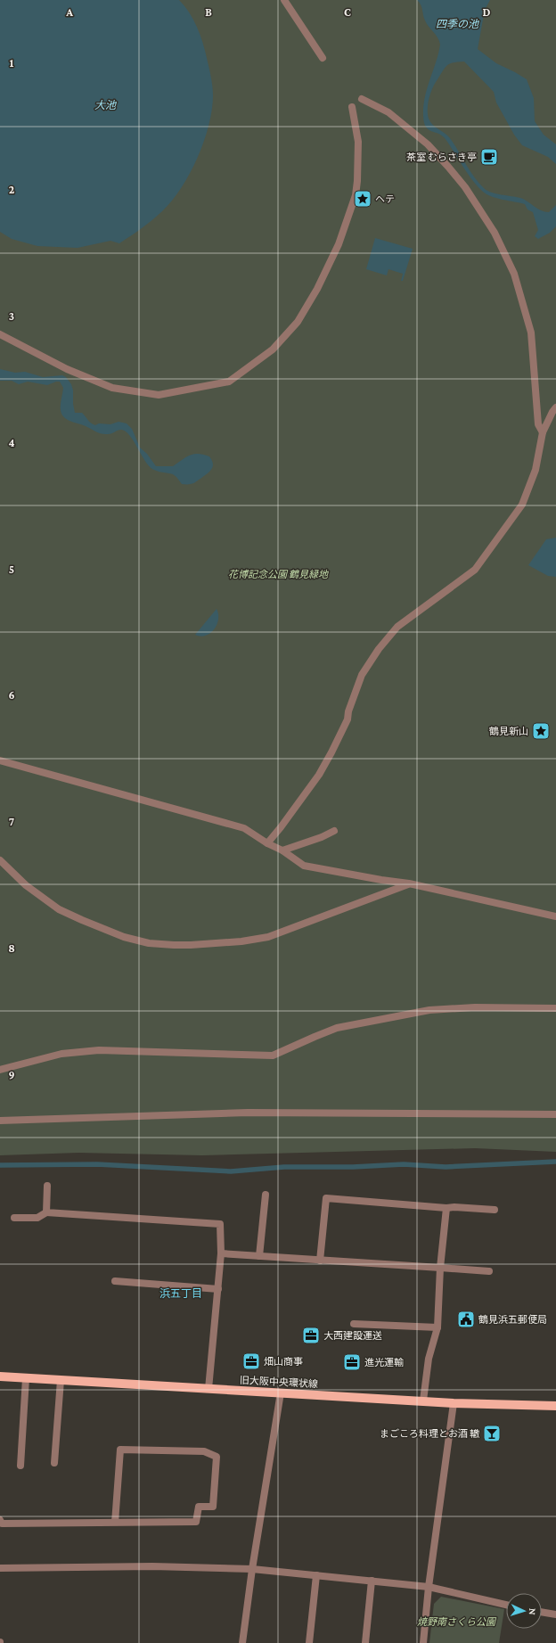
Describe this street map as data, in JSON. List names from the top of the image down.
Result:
{
  "streets": {
    "main road": ["旧大阪中央環状線"]
  },
  "districts": ["浜五丁目"],
  "water": ["四季の池", "大池"],
  "parks": ["花博記念公園 鶴見緑地", "焼野南さくら公園"],
  "places": {
    "cafe": ["茶室 むらさき亭"],
    "place": ["ヘテ", "鶴見新山"],
    "public building": ["鶴見浜五郵便局"],
    "office": ["大西建設運送", "畑山商事", "進光運輸"],
    "bar": ["まごころ料理とお酒 轍"]
  },
  "north": "right",
  "grid": {
    "columns": [
      "A",
      "B",
      "C",
      "D"
    ],
    "rows": [
      "1",
      "2",
      "3",
      "4",
      "5",
      "6",
      "7",
      "8",
      "9"
    ]
  }
}
